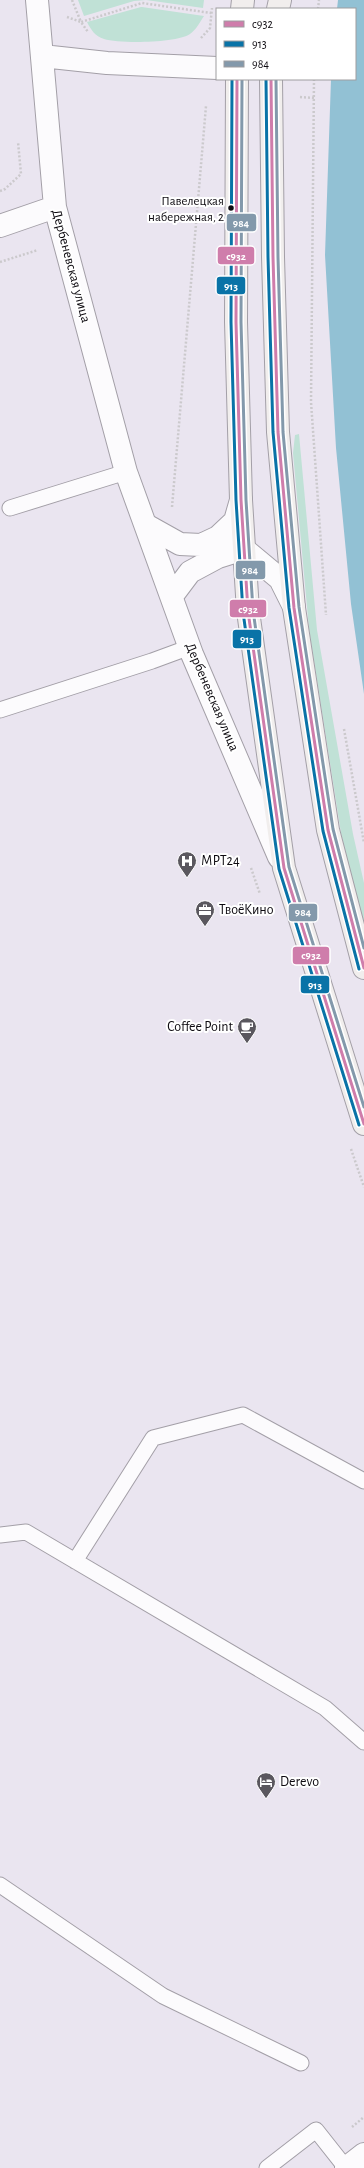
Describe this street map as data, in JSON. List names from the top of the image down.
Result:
{
  "streets": {
    "street": ["Дербеневская улица"]
  },
  "places": {
    "other": ["Павелецкая набережная, 2"],
    "hospital": ["МРТ24"],
    "office": ["ТвоёКино"],
    "cafe": ["Coffee Point"],
    "hotel": ["Derevo"]
  },
  "lines": ["transit line с932", "transit line 913", "transit line 984"],
  "legend": ["с932", "913", "984"]
}
